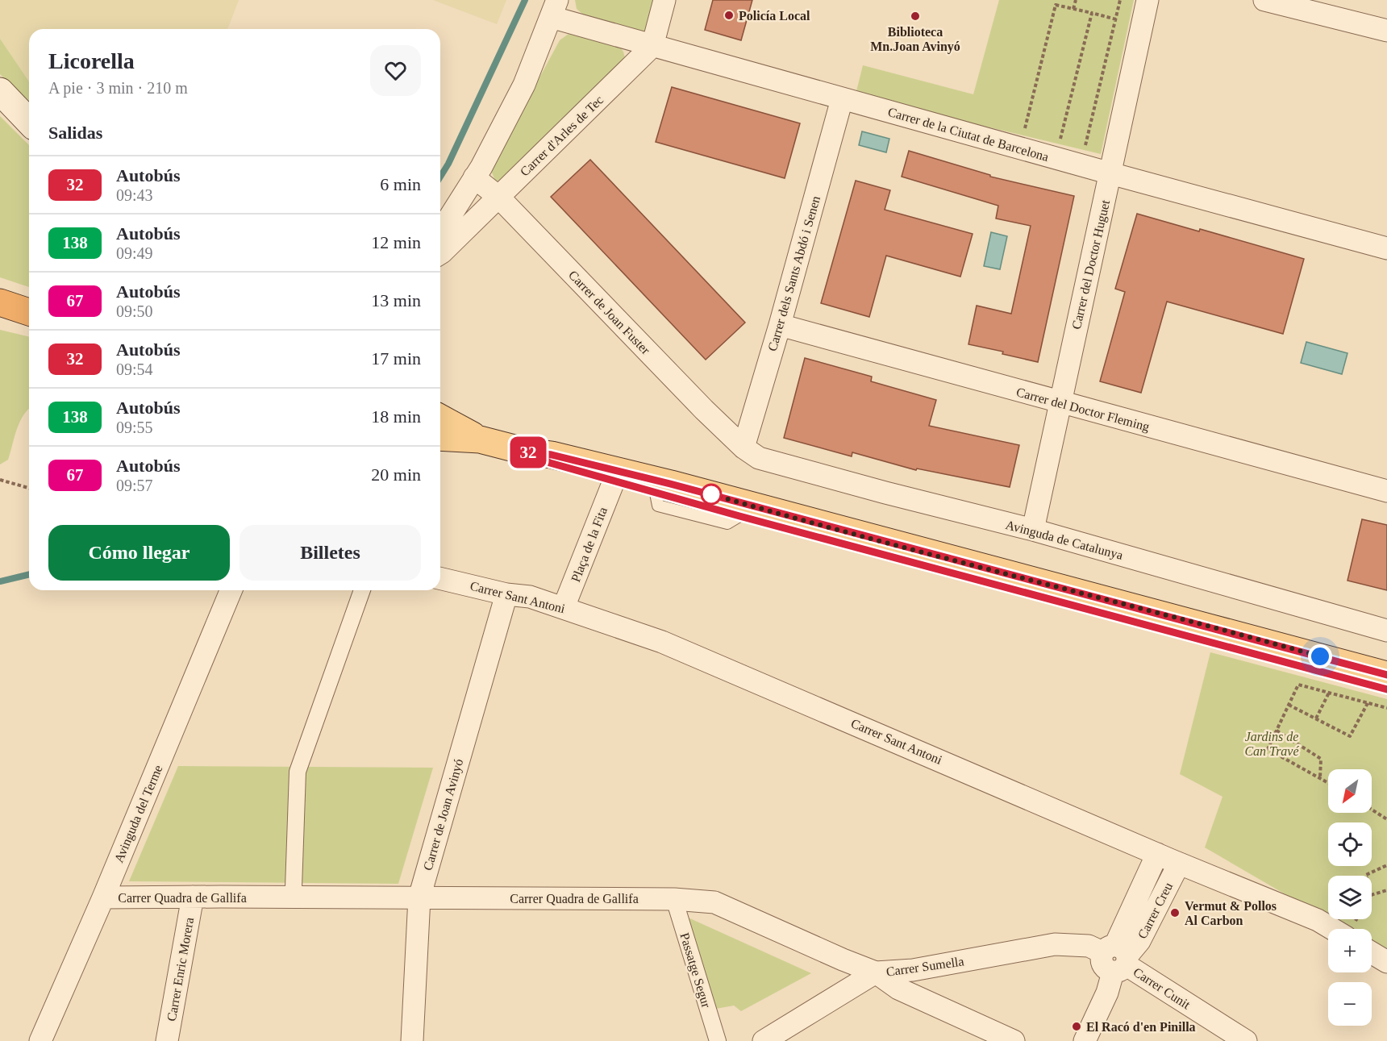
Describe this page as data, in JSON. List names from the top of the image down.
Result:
{
  "streets": {
    "street": [
      "Carrer de la Ciutat de Barcelona",
      "Carrer d'Arles de Tec",
      "Carrer del Doctor Huguet",
      "Carrer dels Sants Abdó i Senen",
      "Carrer de Joan Fuster",
      "Carrer del Doctor Fleming",
      "Avinguda de Catalunya",
      "Plaça de la Fita",
      "Carrer Sant Antoni",
      "Avinguda del Terme",
      "Carrer de Joan Avinyó",
      "Carrer Quadra de Gallifa",
      "Carrer Creu",
      "Carrer Sumella",
      "Carrer Enric Morera",
      "Passatge Segur",
      "Carrer Cunit"
    ]
  },
  "crossings": [
    ["Carrer de la Ciutat de Barcelona", "Carrer d'Arles de Tec"],
    ["Carrer de la Ciutat de Barcelona", "Carrer del Doctor Huguet"],
    ["Carrer de la Ciutat de Barcelona", "Carrer dels Sants Abdó i Senen"],
    ["Carrer d'Arles de Tec", "Carrer de Joan Fuster"],
    ["Carrer del Doctor Huguet", "Carrer del Doctor Fleming"],
    ["Carrer del Doctor Huguet", "Avinguda de Catalunya"],
    ["Carrer dels Sants Abdó i Senen", "Carrer de Joan Fuster"],
    ["Carrer dels Sants Abdó i Senen", "Carrer del Doctor Fleming"],
    ["Carrer dels Sants Abdó i Senen", "Avinguda de Catalunya"],
    ["Carrer de Joan Fuster", "Avinguda de Catalunya"],
    ["Plaça de la Fita", "Carrer Sant Antoni"],
    ["Carrer Sant Antoni", "Carrer de Joan Avinyó"],
    ["Carrer Sant Antoni", "Carrer Creu"],
    ["Avinguda del Terme", "Carrer Quadra de Gallifa"],
    ["Carrer de Joan Avinyó", "Carrer Quadra de Gallifa"],
    ["Carrer Quadra de Gallifa", "Carrer Sumella"],
    ["Carrer Quadra de Gallifa", "Carrer Enric Morera"],
    ["Carrer Quadra de Gallifa", "Passatge Segur"],
    ["Carrer Creu", "Carrer Sumella"],
    ["Carrer Creu", "Carrer Cunit"],
    ["Carrer Sumella", "Carrer Cunit"]
  ],
  "parks": ["Jardins de Can Travé"],
  "places": [
    "Policía Local",
    "Biblioteca Mn.Joan Avinyó",
    "Vermut & Pollos Al Carbon",
    "El Racó d'en Pinilla"
  ],
  "lines": ["bus line 32"],
  "north": "bottom left",
  "page": {
    "on_map": "32",
    "heading": [
      ["Licorella", "A pie · 3 min · 210 m"],
      "Salidas"
    ],
    "list": [
      {
        "mark": "32",
        "name": "Autobús",
        "note": "09:43",
        "value": "6 min"
      },
      {
        "mark": "138",
        "name": "Autobús",
        "note": "09:49",
        "value": "12 min"
      },
      {
        "mark": "67",
        "name": "Autobús",
        "note": "09:50",
        "value": "13 min"
      },
      {
        "mark": "32",
        "name": "Autobús",
        "note": "09:54",
        "value": "17 min"
      },
      {
        "mark": "138",
        "name": "Autobús",
        "note": "09:55",
        "value": "18 min"
      },
      {
        "mark": "67",
        "name": "Autobús",
        "note": "09:57",
        "value": "20 min"
      }
    ],
    "buttons": ["Cómo llegar", "Billetes"],
    "map_buttons": ["+", "−"]
  }
}
